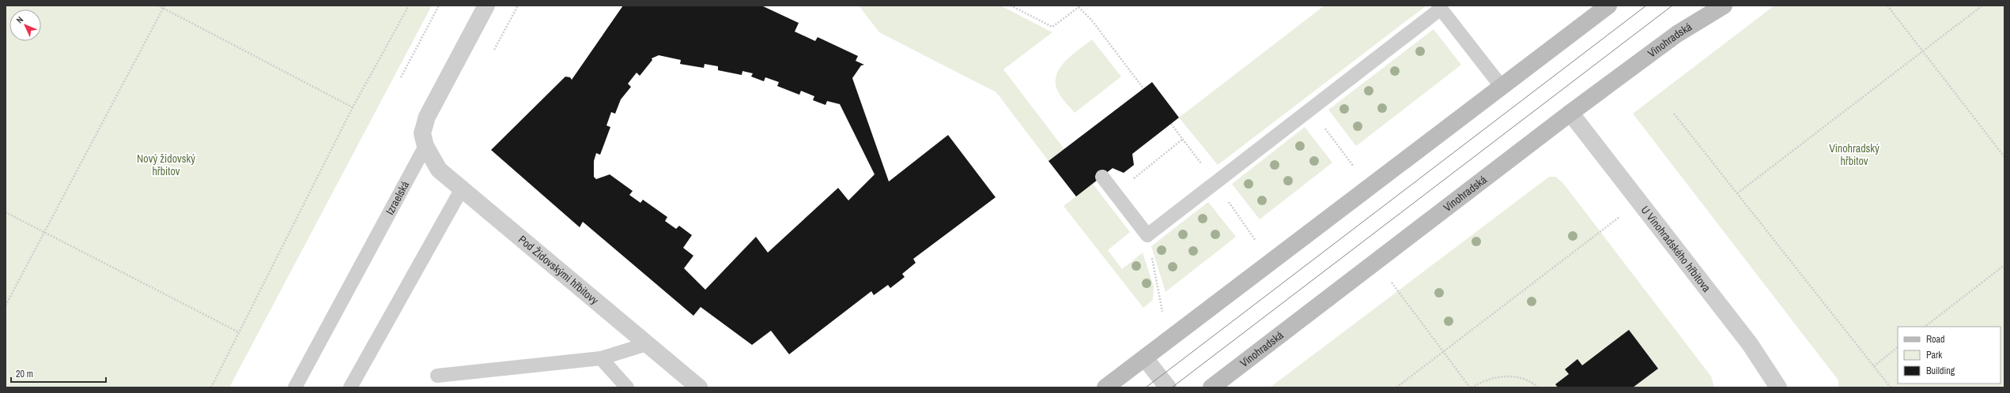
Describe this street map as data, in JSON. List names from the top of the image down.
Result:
{
  "streets": {
    "main road": ["Vinohradská"],
    "street": ["U Vinohradského hřbitova", "Pod Židovskými hřbitovy"],
    "lane": ["Izraelská"]
  },
  "crossings": [
    ["Vinohradská", "U Vinohradského hřbitova"],
    ["Izraelská", "Pod Židovskými hřbitovy"]
  ],
  "parks": ["Vinohradský hřbitov", "Nový židovský hřbitov"],
  "legend": ["Road", "Park", "Building"],
  "scale_bar": "20 m",
  "north": "top left"
}
